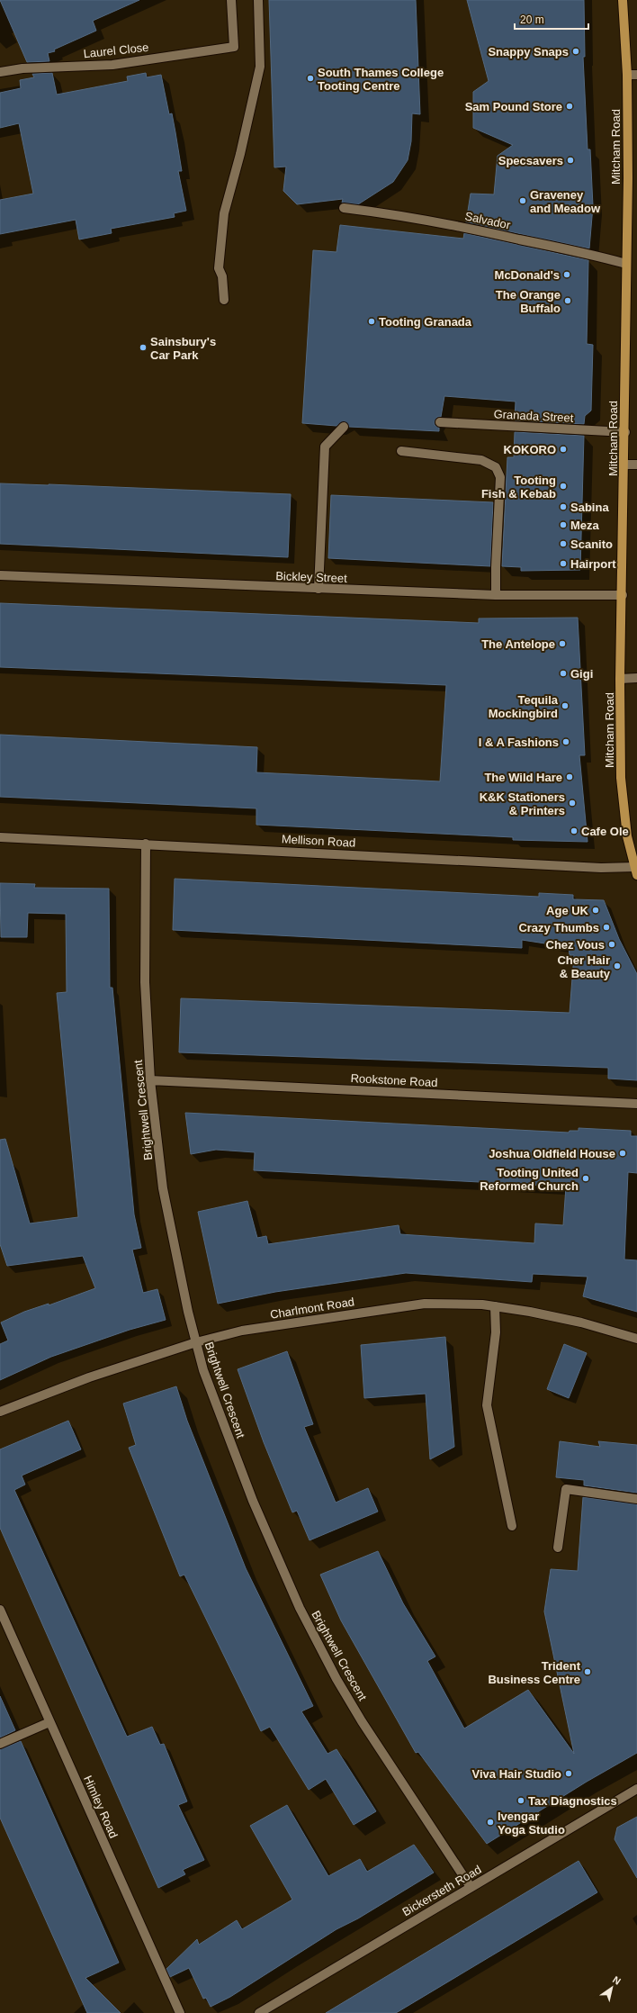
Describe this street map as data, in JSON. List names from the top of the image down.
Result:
{
  "streets": {
    "main road": ["Mitcham Road"],
    "street": [
      "Laurel Close",
      "Salvador",
      "Granada Street",
      "Bickley Street",
      "Mellison Road",
      "Rookstone Road",
      "Brightwell Crescent",
      "Charlmont Road",
      "Himley Road",
      "Bickersteth Road"
    ]
  },
  "crossings": [
    ["Mitcham Road", "Salvador"],
    ["Mitcham Road", "Granada Street"],
    ["Mitcham Road", "Bickley Street"],
    ["Mitcham Road", "Mellison Road"],
    ["Mellison Road", "Brightwell Crescent"],
    ["Rookstone Road", "Brightwell Crescent"],
    ["Brightwell Crescent", "Charlmont Road"],
    ["Brightwell Crescent", "Bickersteth Road"]
  ],
  "places": [
    "Snappy Snaps",
    "South Thames College Tooting Centre",
    "Sam Pound Store",
    "Specsavers",
    "Graveney and Meadow",
    "McDonald's",
    "The Orange Buffalo",
    "Tooting Granada",
    "Sainsbury's Car Park",
    "KOKORO",
    "Tooting Fish & Kebab",
    "Sabina",
    "Meza",
    "Scanito",
    "Hairport",
    "The Antelope",
    "Gigi",
    "Tequila Mockingbird",
    "I & A Fashions",
    "The Wild Hare",
    "K&K Stationers & Printers",
    "Cafe Ole",
    "Age UK",
    "Crazy Thumbs",
    "Chez Vous",
    "Cher Hair & Beauty",
    "Joshua Oldfield House",
    "Tooting United Reformed Church",
    "Trident Business Centre",
    "Viva Hair Studio",
    "Tax Diagnostics",
    "Ivengar Yoga Studio"
  ],
  "scale_bar": "20 m",
  "north": "top right"
}
